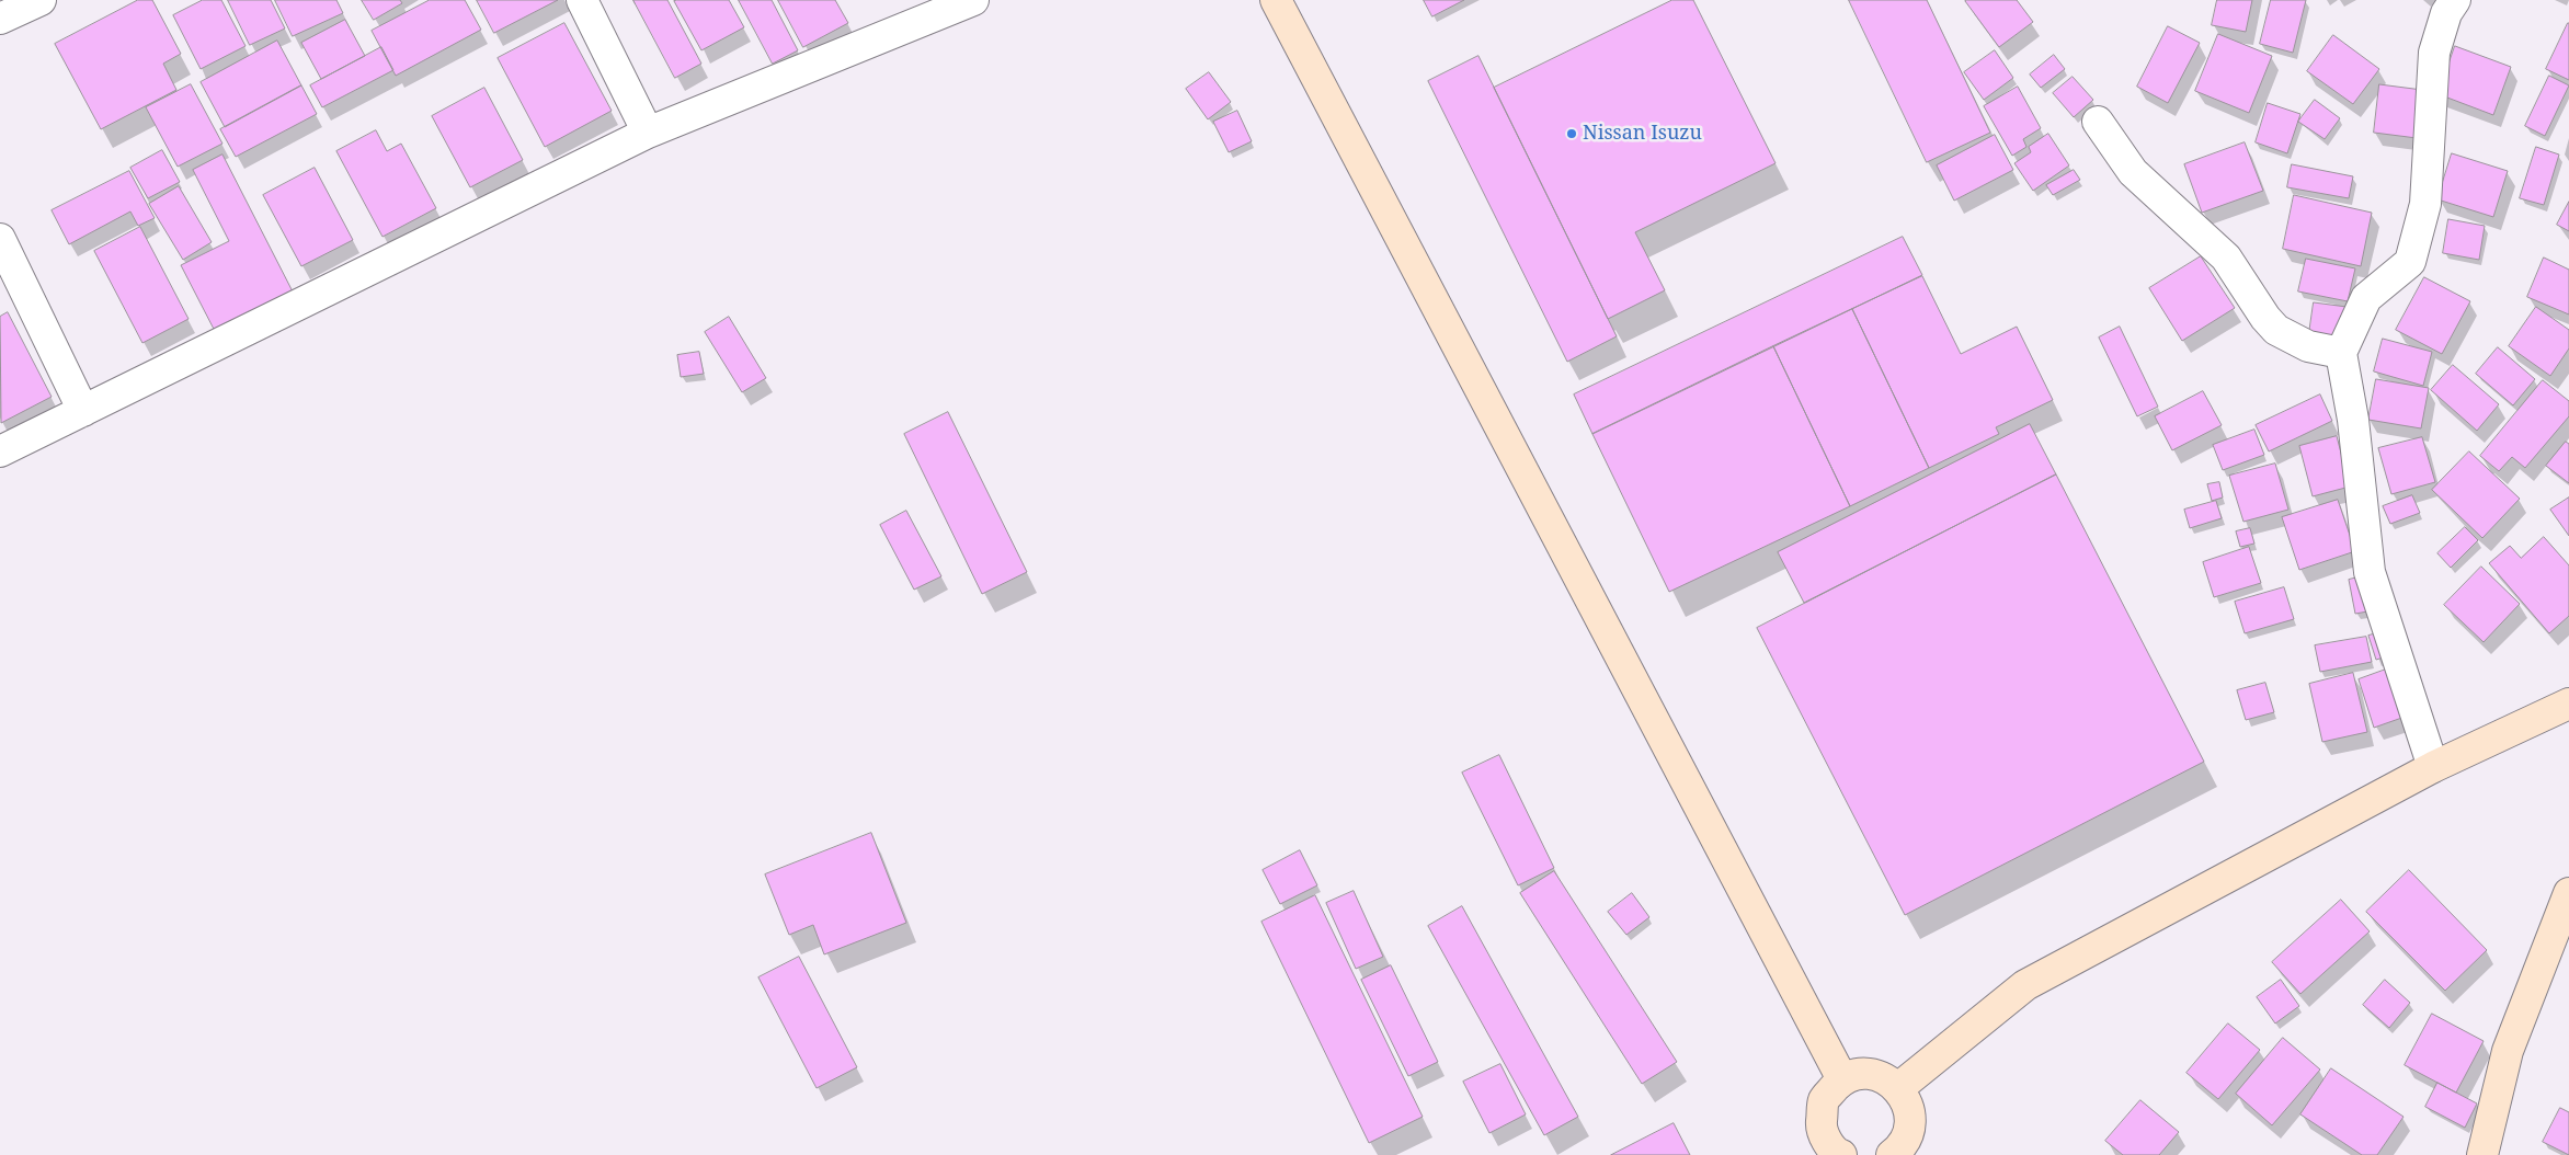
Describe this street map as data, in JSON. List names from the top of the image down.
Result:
{
  "places": ["Nissan Isuzu"]
}
